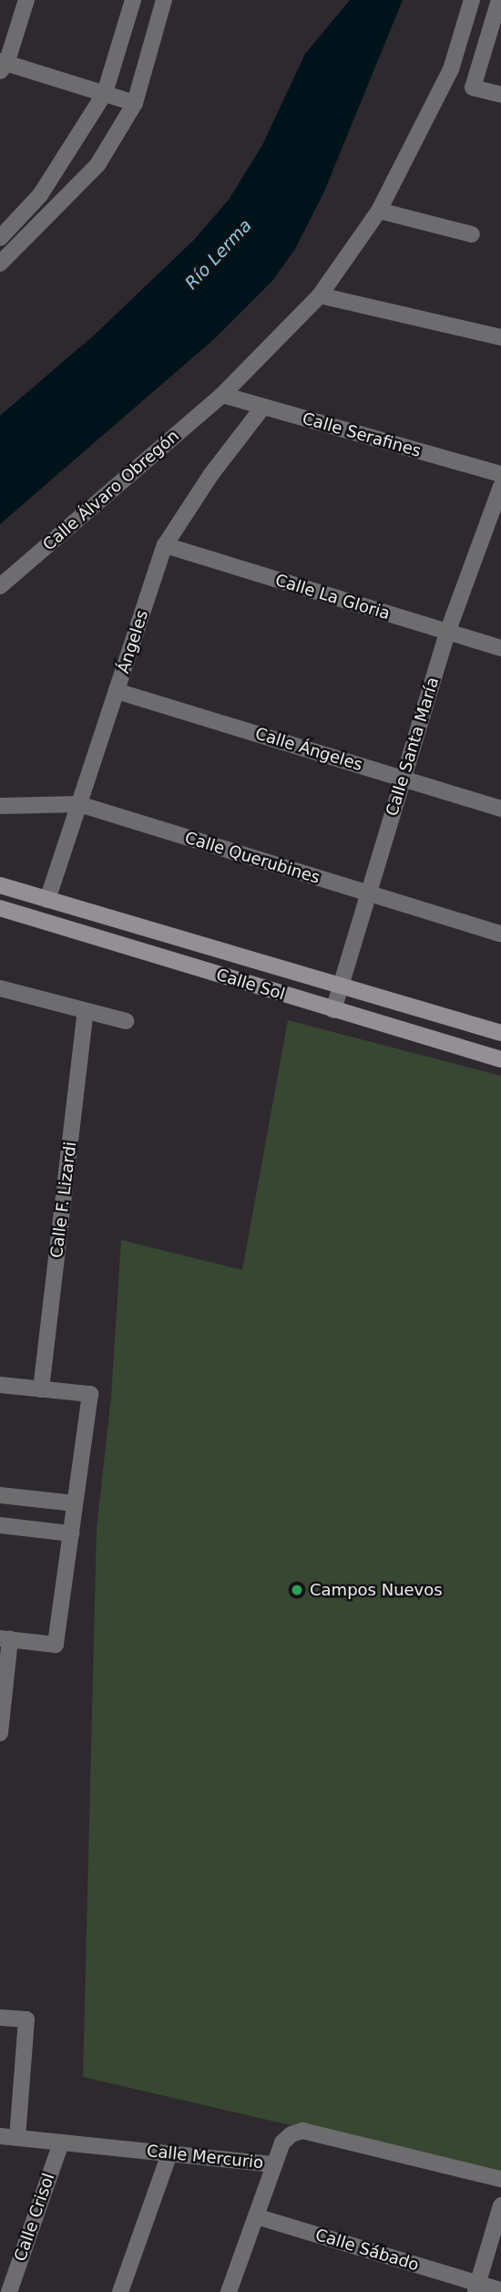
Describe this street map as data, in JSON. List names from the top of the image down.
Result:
{
  "streets": {
    "street": [
      "Calle Serafines",
      "Calle Álvaro Obregón",
      "Calle La Gloria",
      "Ángeles",
      "Calle Santa María",
      "Calle Ángeles",
      "Calle Querubines",
      "Calle Sol",
      "Calle F. Lizardi",
      "Calle Mercurio",
      "Calle Crisol",
      "Calle Sábado"
    ]
  },
  "crossings": [
    ["Calle Serafines", "Calle Álvaro Obregón"],
    ["Calle Serafines", "Ángeles"],
    ["Calle La Gloria", "Ángeles"],
    ["Calle La Gloria", "Calle Santa María"],
    ["Ángeles", "Calle Ángeles"],
    ["Ángeles", "Calle Querubines"],
    ["Ángeles", "Calle Sol"],
    ["Calle Santa María", "Calle Ángeles"],
    ["Calle Santa María", "Calle Querubines"],
    ["Calle Santa María", "Calle Sol"],
    ["Calle Mercurio", "Calle Crisol"]
  ],
  "water": ["Río Lerma"],
  "places": ["Campos Nuevos"]
}
